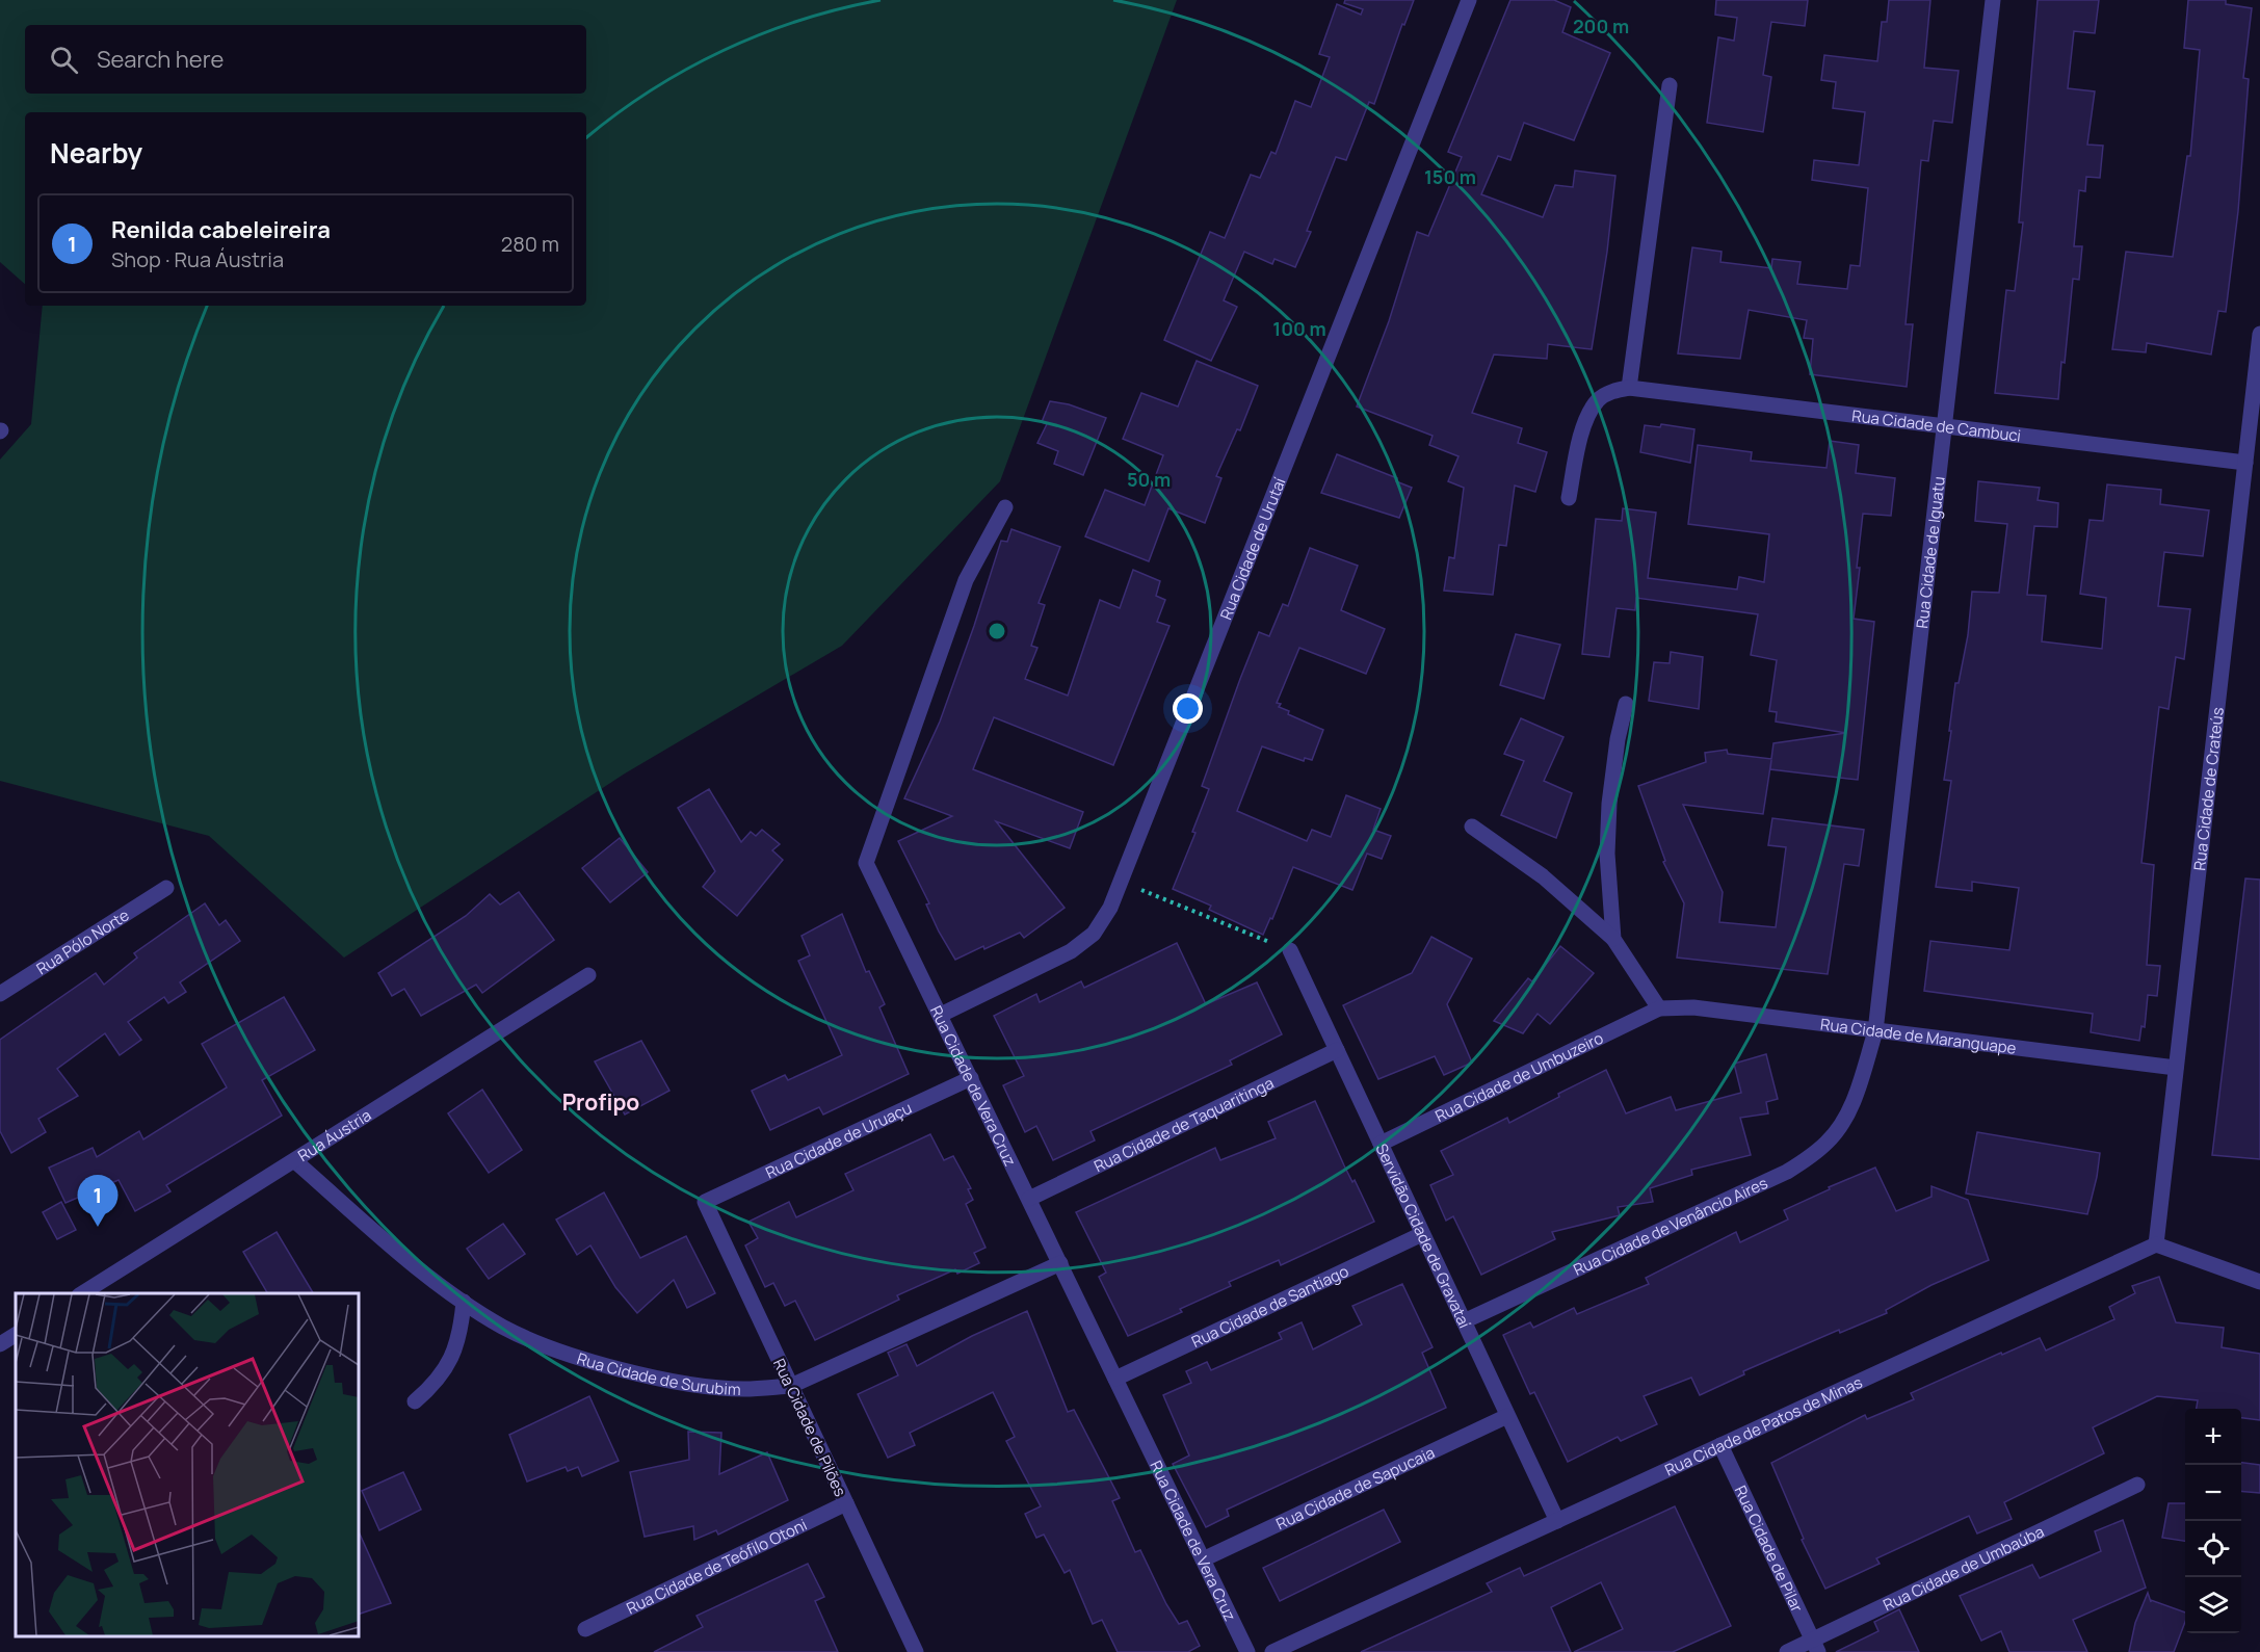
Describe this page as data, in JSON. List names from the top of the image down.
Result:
{
  "streets": {
    "street": [
      "Rua Cidade de Cambuci",
      "Rua Cidade de Urutaí",
      "Rua Cidade de Iguatu",
      "Rua Cidade de Crateús",
      "Rua Pólo Norte",
      "Rua Cidade de Maranguape",
      "Rua Cidade de Umbuzeiro",
      "Rua Cidade de Vera Cruz",
      "Rua Cidade de Taquaritinga",
      "Rua Áustria",
      "Rua Cidade de Uruaçu",
      "Rua Cidade de Venâncio Aires",
      "Servidão Cidade de Gravataí",
      "Rua Cidade de Santiago",
      "Rua Cidade de Surubim",
      "Rua Cidade de Patos de Minas",
      "Rua Cidade de Pilões",
      "Rua Cidade de Sapucaia",
      "Rua Cidade de Pilar",
      "Rua Cidade de Teófilo Otoni",
      "Rua Cidade de Umbaúba"
    ]
  },
  "crossings": [
    ["Rua Cidade de Cambuci", "Rua Cidade de Iguatu"],
    ["Rua Cidade de Cambuci", "Rua Cidade de Crateús"],
    ["Rua Cidade de Urutaí", "Rua Cidade de Vera Cruz"],
    ["Rua Cidade de Iguatu", "Rua Cidade de Maranguape"],
    ["Rua Cidade de Iguatu", "Rua Cidade de Venâncio Aires"],
    ["Rua Cidade de Crateús", "Rua Cidade de Maranguape"],
    ["Rua Cidade de Crateús", "Rua Cidade de Patos de Minas"],
    ["Rua Cidade de Maranguape", "Rua Cidade de Umbuzeiro"],
    ["Rua Cidade de Umbuzeiro", "Servidão Cidade de Gravataí"],
    ["Rua Cidade de Vera Cruz", "Rua Cidade de Taquaritinga"],
    ["Rua Cidade de Vera Cruz", "Rua Cidade de Uruaçu"],
    ["Rua Cidade de Vera Cruz", "Rua Cidade de Santiago"],
    ["Rua Cidade de Vera Cruz", "Rua Cidade de Surubim"],
    ["Rua Cidade de Vera Cruz", "Rua Cidade de Sapucaia"],
    ["Rua Cidade de Taquaritinga", "Servidão Cidade de Gravataí"],
    ["Rua Áustria", "Rua Cidade de Surubim"],
    ["Rua Cidade de Uruaçu", "Rua Cidade de Pilões"],
    ["Rua Cidade de Venâncio Aires", "Servidão Cidade de Gravataí"],
    ["Servidão Cidade de Gravataí", "Rua Cidade de Santiago"],
    ["Servidão Cidade de Gravataí", "Rua Cidade de Patos de Minas"],
    ["Servidão Cidade de Gravataí", "Rua Cidade de Sapucaia"],
    ["Rua Cidade de Surubim", "Rua Cidade de Pilões"],
    ["Rua Cidade de Patos de Minas", "Rua Cidade de Pilar"],
    ["Rua Cidade de Pilões", "Rua Cidade de Teófilo Otoni"],
    ["Rua Cidade de Pilar", "Rua Cidade de Umbaúba"]
  ],
  "districts": ["Profipo"],
  "page": {
    "search": "Search here",
    "heading": "Nearby",
    "list": [
      {
        "mark": "1",
        "name": "Renilda cabeleireira",
        "note": "Shop · Rua Áustria",
        "value": "280 m"
      }
    ],
    "pins": "1",
    "map_buttons": ["+", "−"]
  },
  "rings": [
    "200 m",
    "150 m",
    "100 m",
    "50 m"
  ]
}
